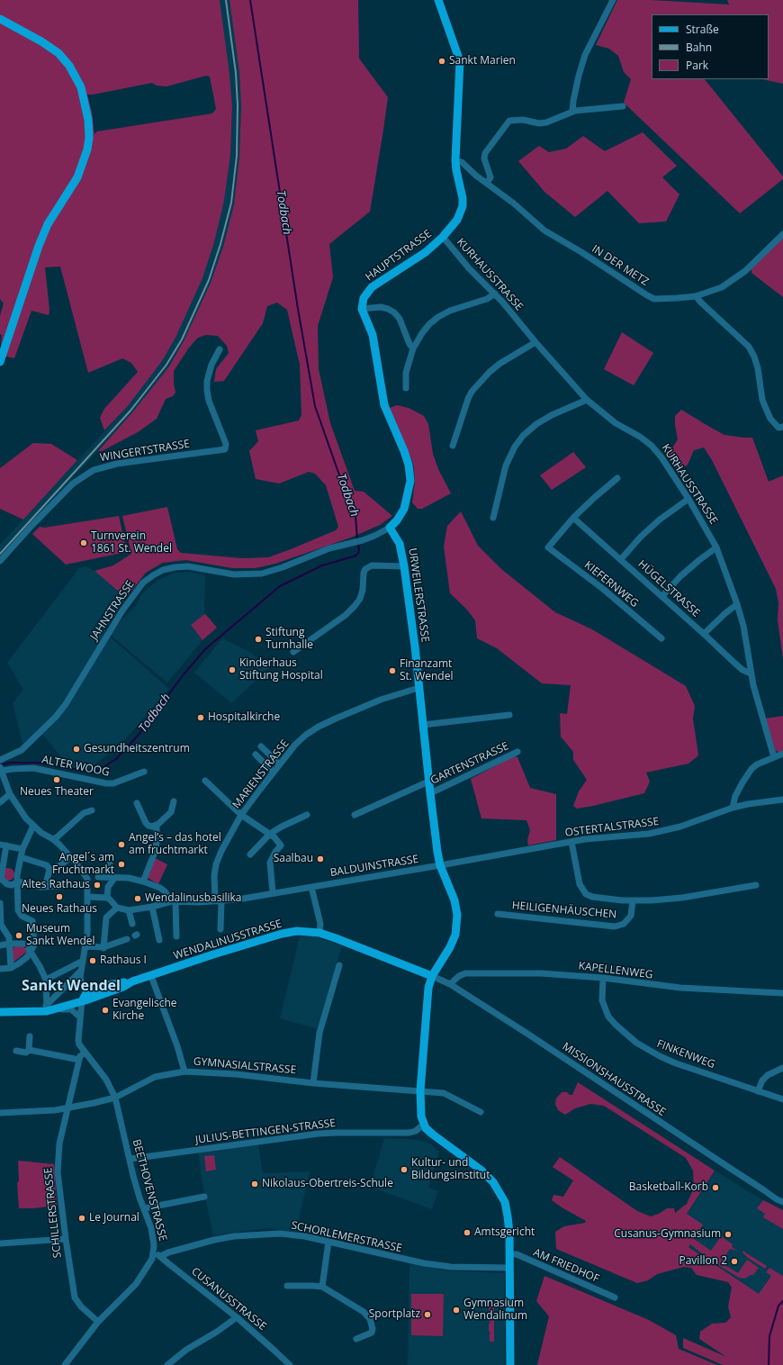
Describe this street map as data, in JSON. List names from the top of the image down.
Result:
{
  "streets": {
    "main road": ["HAUPTSTRASSE", "URWEILERSTRASSE", "WENDALINUSSTRASSE"],
    "street": [
      "IN DER METZ",
      "KURHAUSSTRASSE",
      "WINGERTSTRASSE",
      "KIEFERNWEG",
      "HÜGELSTRASSE",
      "JAHNSTRASSE",
      "GARTENSTRASSE",
      "ALTER WOOG",
      "MARIENSTRASSE",
      "OSTERTALSTRASSE",
      "BALDUINSTRASSE",
      "HEILIGENHÄUSCHEN",
      "KAPELLENWEG",
      "FINKENWEG",
      "GYMNASIALSTRASSE",
      "MISSIONSHAUSSTRASSE",
      "JULIUS-BETTINGEN-STRASSE",
      "BEETHOVENSTRASSE",
      "SCHILLERSTRASSE",
      "SCHORLEMERSTRASSE",
      "AM FRIEDHOF",
      "CUSANUSSTRASSE"
    ]
  },
  "crossings": [
    ["HAUPTSTRASSE", "IN DER METZ"],
    ["HAUPTSTRASSE", "KURHAUSSTRASSE"],
    ["KURHAUSSTRASSE", "HÜGELSTRASSE"],
    ["KIEFERNWEG", "HÜGELSTRASSE"],
    ["URWEILERSTRASSE", "JAHNSTRASSE"],
    ["URWEILERSTRASSE", "GARTENSTRASSE"],
    ["URWEILERSTRASSE", "MARIENSTRASSE"],
    ["URWEILERSTRASSE", "OSTERTALSTRASSE"],
    ["URWEILERSTRASSE", "BALDUINSTRASSE"],
    ["URWEILERSTRASSE", "WENDALINUSSTRASSE"],
    ["URWEILERSTRASSE", "GYMNASIALSTRASSE"],
    ["URWEILERSTRASSE", "MISSIONSHAUSSTRASSE"],
    ["URWEILERSTRASSE", "JULIUS-BETTINGEN-STRASSE"],
    ["MARIENSTRASSE", "BALDUINSTRASSE"],
    ["OSTERTALSTRASSE", "BALDUINSTRASSE"],
    ["WENDALINUSSTRASSE", "MISSIONSHAUSSTRASSE"],
    ["WENDALINUSSTRASSE", "BEETHOVENSTRASSE"],
    ["KAPELLENWEG", "FINKENWEG"],
    ["KAPELLENWEG", "MISSIONSHAUSSTRASSE"],
    ["GYMNASIALSTRASSE", "BEETHOVENSTRASSE"],
    ["GYMNASIALSTRASSE", "SCHILLERSTRASSE"],
    ["JULIUS-BETTINGEN-STRASSE", "BEETHOVENSTRASSE"],
    ["BEETHOVENSTRASSE", "SCHILLERSTRASSE"],
    ["BEETHOVENSTRASSE", "CUSANUSSTRASSE"],
    ["SCHORLEMERSTRASSE", "CUSANUSSTRASSE"]
  ],
  "districts": ["Sankt Wendel"],
  "water": ["Todbach"],
  "places": [
    "Sankt Marien",
    "Turnverein 1861 St. Wendel",
    "Stiftung Turnhalle",
    "Kinderhaus Stiftung Hospital",
    "Finanzamt St. Wendel",
    "Hospitalkirche",
    "Gesundheitszentrum",
    "Neues Theater",
    "Angel’s – das hotel am fruchtmarkt",
    "Saalbau",
    "Angel´s am Fruchtmarkt",
    "Altes Rathaus",
    "Neues Rathaus",
    "Wendalinusbasilika",
    "Museum Sankt Wendel",
    "Rathaus I",
    "Evangelische Kirche",
    "Kultur- und Bildungsinstitut",
    "Nikolaus-Obertreis-Schule",
    "Basketball-Korb",
    "Le Journal",
    "Amtsgericht",
    "Cusanus-Gymnasium",
    "Pavillon 2",
    "Gymnasium Wendalinum",
    "Sportplatz"
  ],
  "legend": ["Straße", "Bahn", "Park"]
}
